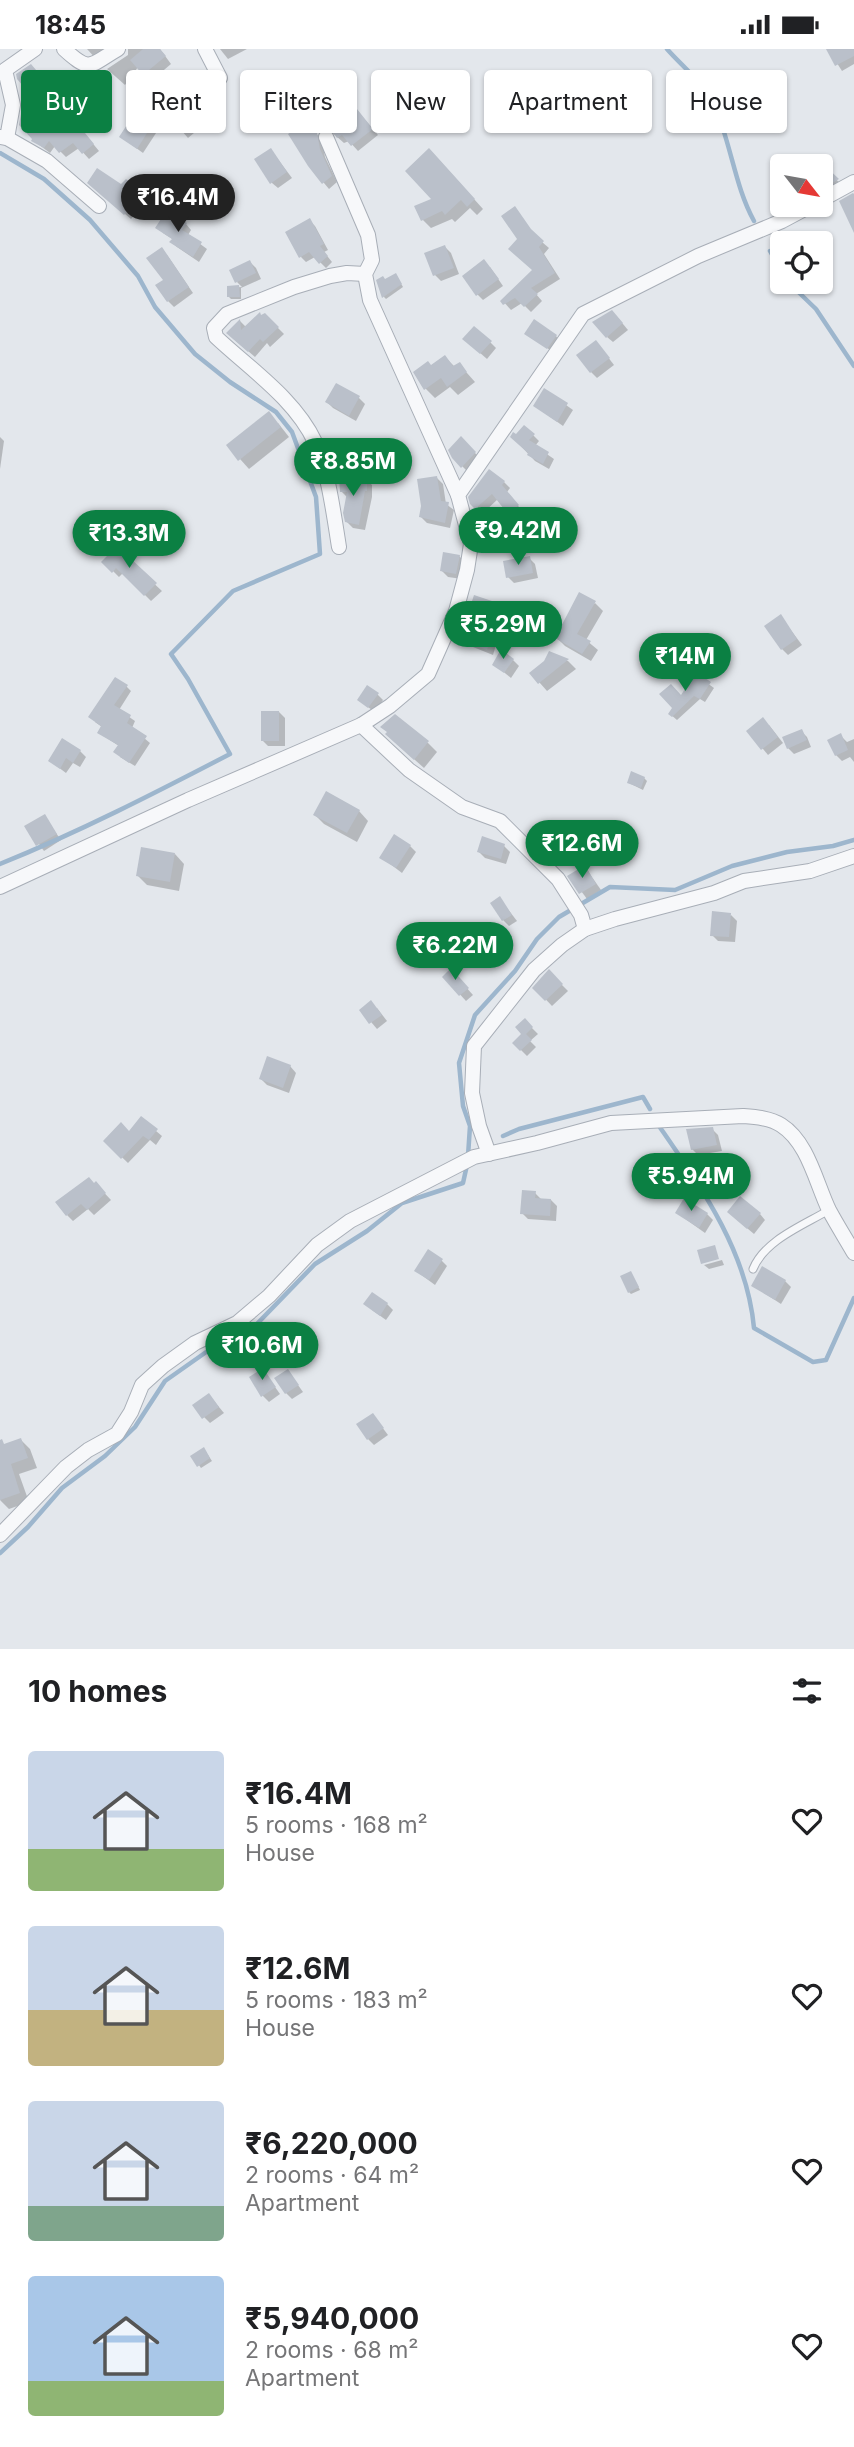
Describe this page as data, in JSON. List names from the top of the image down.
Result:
{
  "north": "bottom right",
  "page": {
    "status": "18:45",
    "chip": [
      "Buy",
      "Rent",
      "Filters",
      "New",
      "Apartment",
      "House"
    ],
    "price": [
      "₹16.4M",
      "₹8.85M",
      "₹9.42M",
      "₹13.3M",
      "₹5.29M",
      "₹14M",
      "₹12.6M",
      "₹6.22M",
      "₹5.94M",
      "₹10.6M"
    ],
    "heading": "10 homes",
    "list": [
      {
        "name": "₹16.4M",
        "note": "5 rooms · 168 m² · House"
      },
      {
        "name": "₹12.6M",
        "note": "5 rooms · 183 m² · House"
      },
      {
        "name": "₹6,220,000",
        "note": "2 rooms · 64 m² · Apartment"
      },
      {
        "name": "₹5,940,000",
        "note": "2 rooms · 68 m² · Apartment"
      }
    ]
  }
}
